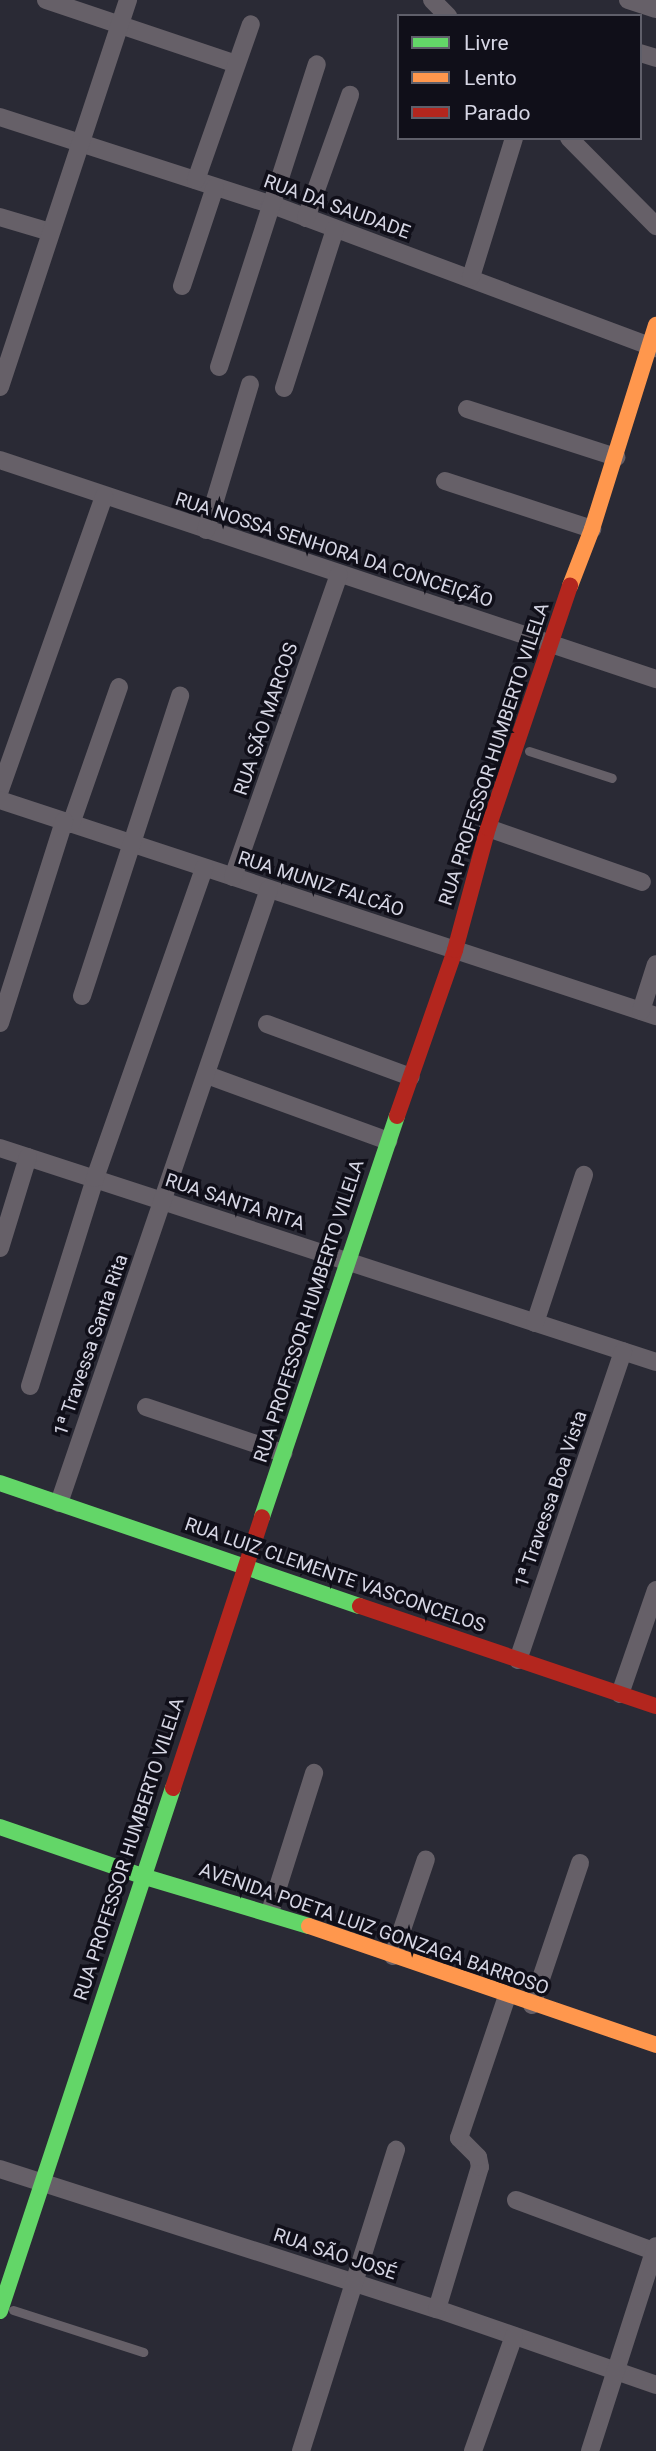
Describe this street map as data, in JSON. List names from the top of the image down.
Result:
{
  "streets": {
    "street": [
      "RUA DA SAUDADE",
      "RUA NOSSA SENHORA DA CONCEIÇÃO",
      "RUA SÃO MARCOS",
      "RUA PROFESSOR HUMBERTO VILELA",
      "RUA MUNIZ FALCÃO",
      "RUA SANTA RITA",
      "1ª Travessa Santa Rita",
      "1ª Travessa Boa Vista",
      "RUA LUIZ CLEMENTE VASCONCELOS",
      "AVENIDA POETA LUIZ GONZAGA BARROSO",
      "RUA SÃO JOSÉ"
    ]
  },
  "crossings": [
    ["RUA DA SAUDADE", "RUA PROFESSOR HUMBERTO VILELA"],
    ["RUA NOSSA SENHORA DA CONCEIÇÃO", "RUA SÃO MARCOS"],
    ["RUA NOSSA SENHORA DA CONCEIÇÃO", "RUA PROFESSOR HUMBERTO VILELA"],
    ["RUA SÃO MARCOS", "RUA MUNIZ FALCÃO"],
    ["RUA PROFESSOR HUMBERTO VILELA", "RUA MUNIZ FALCÃO"],
    ["RUA PROFESSOR HUMBERTO VILELA", "RUA SANTA RITA"],
    ["RUA PROFESSOR HUMBERTO VILELA", "RUA LUIZ CLEMENTE VASCONCELOS"],
    ["RUA PROFESSOR HUMBERTO VILELA", "AVENIDA POETA LUIZ GONZAGA BARROSO"],
    ["RUA PROFESSOR HUMBERTO VILELA", "RUA SÃO JOSÉ"],
    ["RUA MUNIZ FALCÃO", "1ª Travessa Santa Rita"],
    ["RUA SANTA RITA", "1ª Travessa Santa Rita"],
    ["RUA SANTA RITA", "1ª Travessa Boa Vista"],
    ["1ª Travessa Santa Rita", "RUA LUIZ CLEMENTE VASCONCELOS"],
    ["1ª Travessa Boa Vista", "RUA LUIZ CLEMENTE VASCONCELOS"]
  ],
  "legend": ["Livre", "Lento", "Parado"]
}
